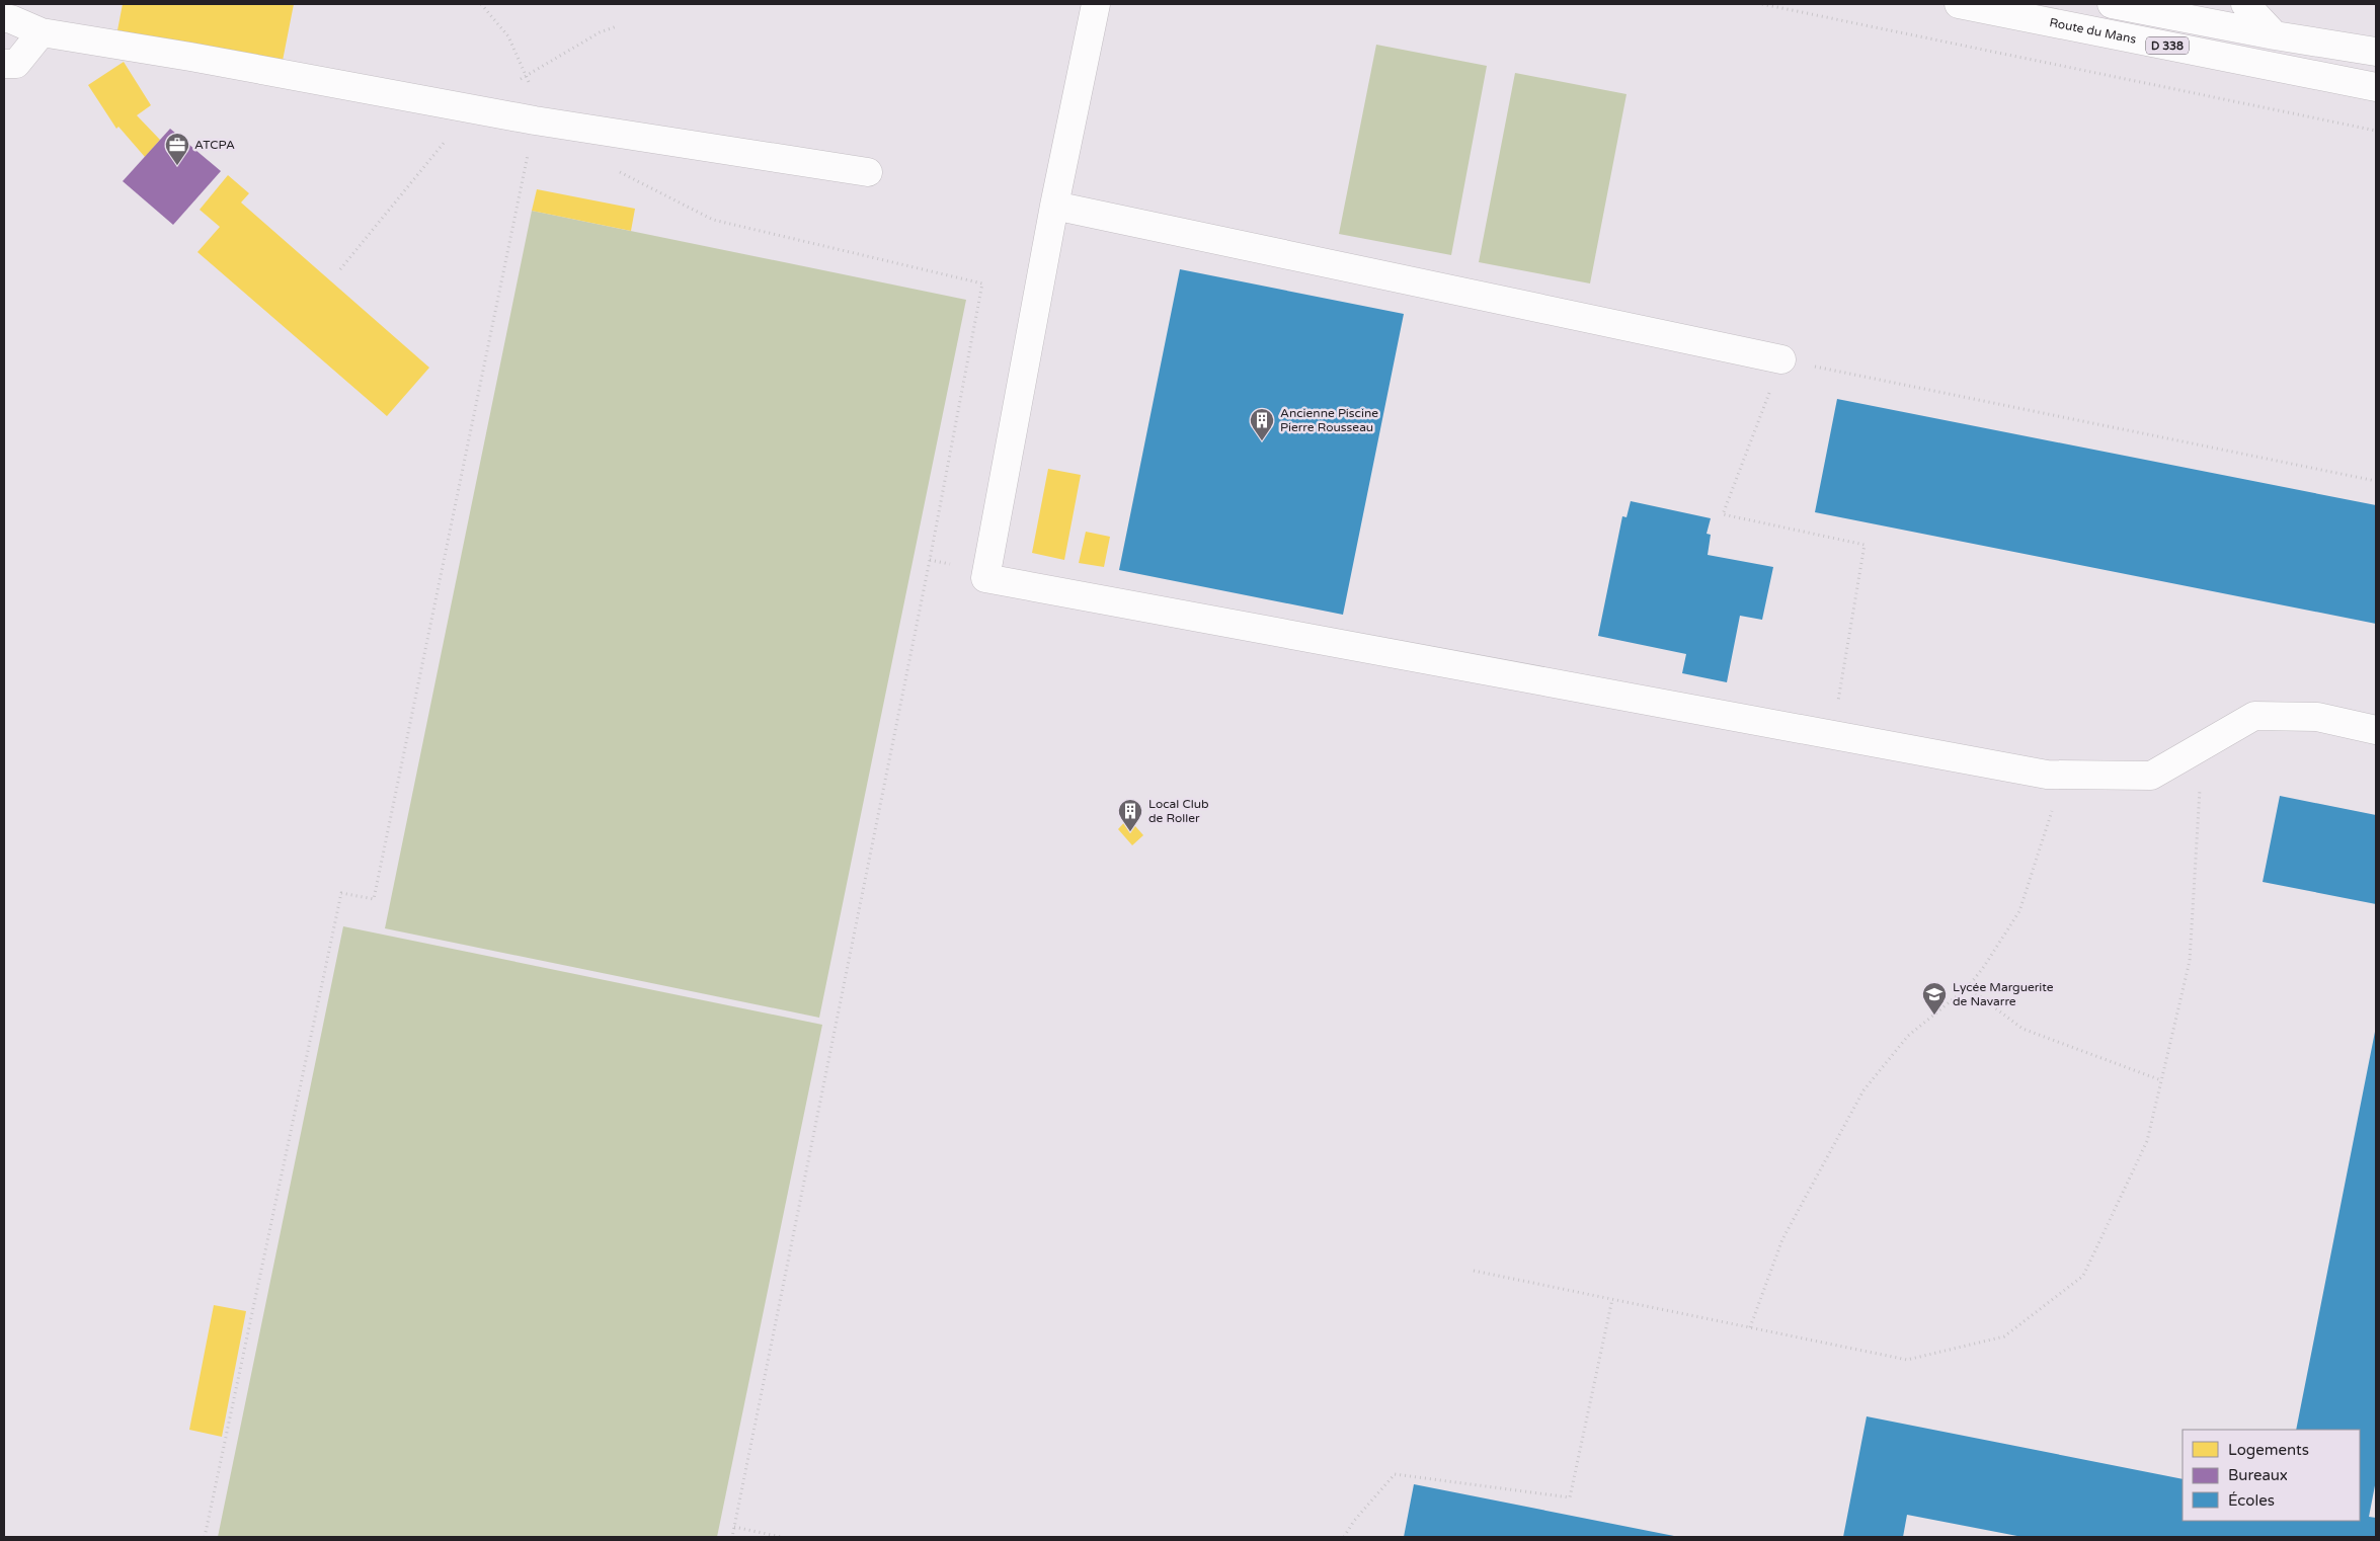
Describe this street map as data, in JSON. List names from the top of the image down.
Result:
{
  "streets": {
    "main road": ["Route du Mans", "D 338"]
  },
  "places": {
    "office": ["ATCPA"],
    "building": ["Ancienne Piscine Pierre Rousseau", "Local Club de Roller"],
    "school or university": ["Lycée Marguerite de Navarre"]
  },
  "legend": ["Logements", "Bureaux", "Écoles"]
}
